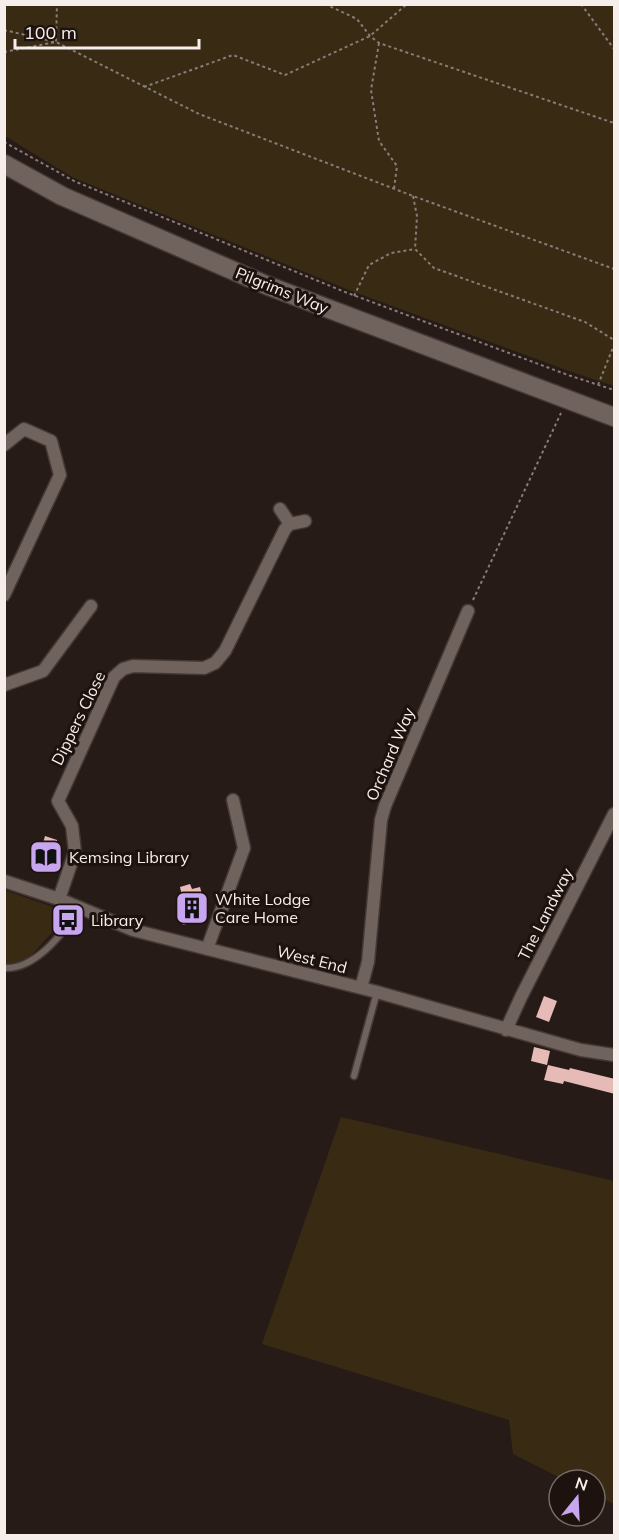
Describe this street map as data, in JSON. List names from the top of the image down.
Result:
{
  "streets": {
    "street": [
      "Pilgrims Way",
      "Dippers Close",
      "Orchard Way",
      "The Landway",
      "West End"
    ]
  },
  "crossings": [
    ["Dippers Close", "West End"],
    ["Orchard Way", "West End"],
    ["The Landway", "West End"]
  ],
  "places": {
    "library": ["Kemsing Library"],
    "building": ["White Lodge Care Home"],
    "bus stop": ["Library"]
  },
  "scale_bar": "100 m",
  "north": "top"
}
